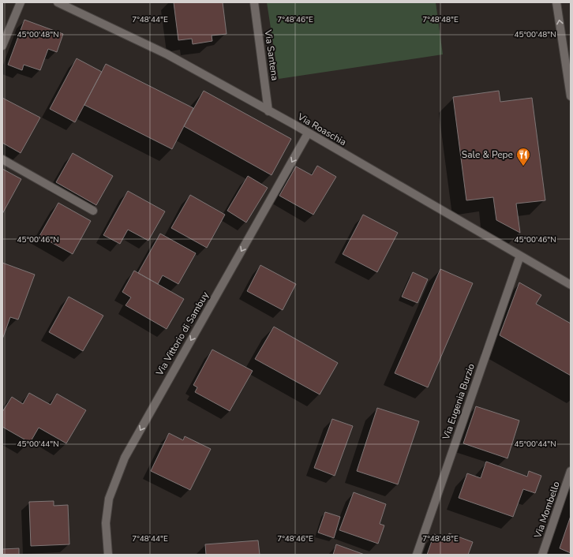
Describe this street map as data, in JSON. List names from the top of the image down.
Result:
{
  "streets": {
    "street": [
      "Via Santena",
      "Via Roaschia",
      "Via Vittorio di Sambuy",
      "Via Eugenia Burzio",
      "Via Mombello"
    ]
  },
  "crossings": [
    ["Via Santena", "Via Roaschia"],
    ["Via Roaschia", "Via Vittorio di Sambuy"],
    ["Via Roaschia", "Via Eugenia Burzio"]
  ],
  "one_way": ["Via Vittorio di Sambuy"],
  "places": {
    "restaurant": ["Sale & Pepe"]
  },
  "coordinates": [
    "7°48'44\"E",
    "7°48'46\"E",
    "7°48'48\"E",
    "45°00'48\"N",
    "45°00'46\"N",
    "45°00'44\"N"
  ]
}
